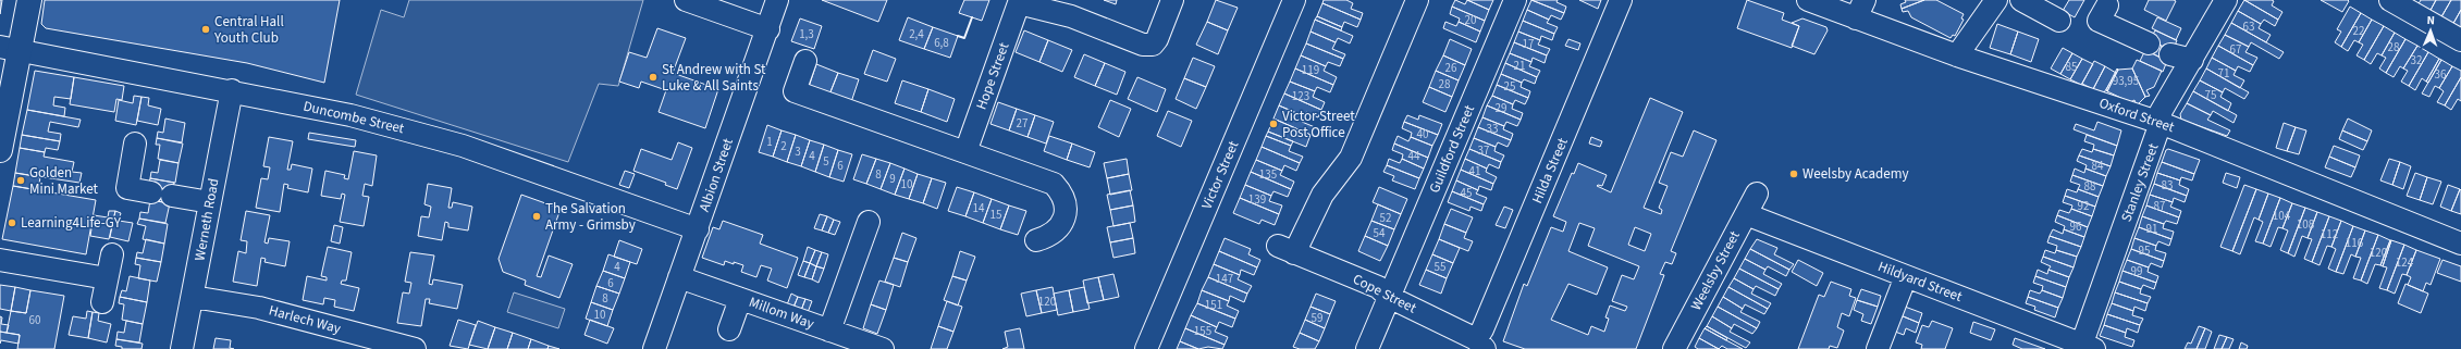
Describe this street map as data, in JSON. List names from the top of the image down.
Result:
{
  "streets": {
    "street": [
      "Hope Street",
      "Oxford Street",
      "Duncombe Street",
      "Guildford Street",
      "Hilda Street",
      "Albion Street",
      "Victor Street",
      "Stanley Street",
      "Werneth Road",
      "Weelsby Street",
      "Hildyard Street",
      "Cope Street",
      "Millom Way",
      "Harlech Way"
    ]
  },
  "crossings": [
    ["Oxford Street", "Stanley Street"],
    ["Duncombe Street", "Albion Street"],
    ["Duncombe Street", "Werneth Road"],
    ["Guildford Street", "Cope Street"],
    ["Hilda Street", "Cope Street"],
    ["Albion Street", "Millom Way"],
    ["Stanley Street", "Hildyard Street"],
    ["Werneth Road", "Harlech Way"],
    ["Weelsby Street", "Hildyard Street"]
  ],
  "places": [
    "Central Hall Youth Club",
    "St Andrew with St Luke & All Saints",
    "Victor Street Post Office",
    "Weelsby Academy",
    "Golden Mini Market",
    "The Salvation Army - Grimsby",
    "Learning4Life-GY"
  ],
  "house_numbers": [
    "20",
    "63",
    "22",
    "1,3",
    "2,4",
    "6,8",
    "17",
    "28",
    "67",
    "32",
    "21",
    "85",
    "26",
    "119",
    "71",
    "36",
    "93,95",
    "28",
    "25",
    "75",
    "123",
    "29",
    "27",
    "33",
    "40",
    "1",
    "2",
    "37",
    "3",
    "4",
    "44",
    "5",
    "6",
    "84",
    "41",
    "8",
    "135",
    "9",
    "10",
    "83",
    "88",
    "45",
    "139",
    "92",
    "87",
    "14",
    "15",
    "104",
    "52",
    "108",
    "96",
    "91",
    "54",
    "112",
    "116",
    "95",
    "120",
    "124",
    "4",
    "55",
    "99",
    "147",
    "6",
    "8",
    "120",
    "151",
    "10",
    "59",
    "60",
    "155"
  ],
  "north": "top"
}
